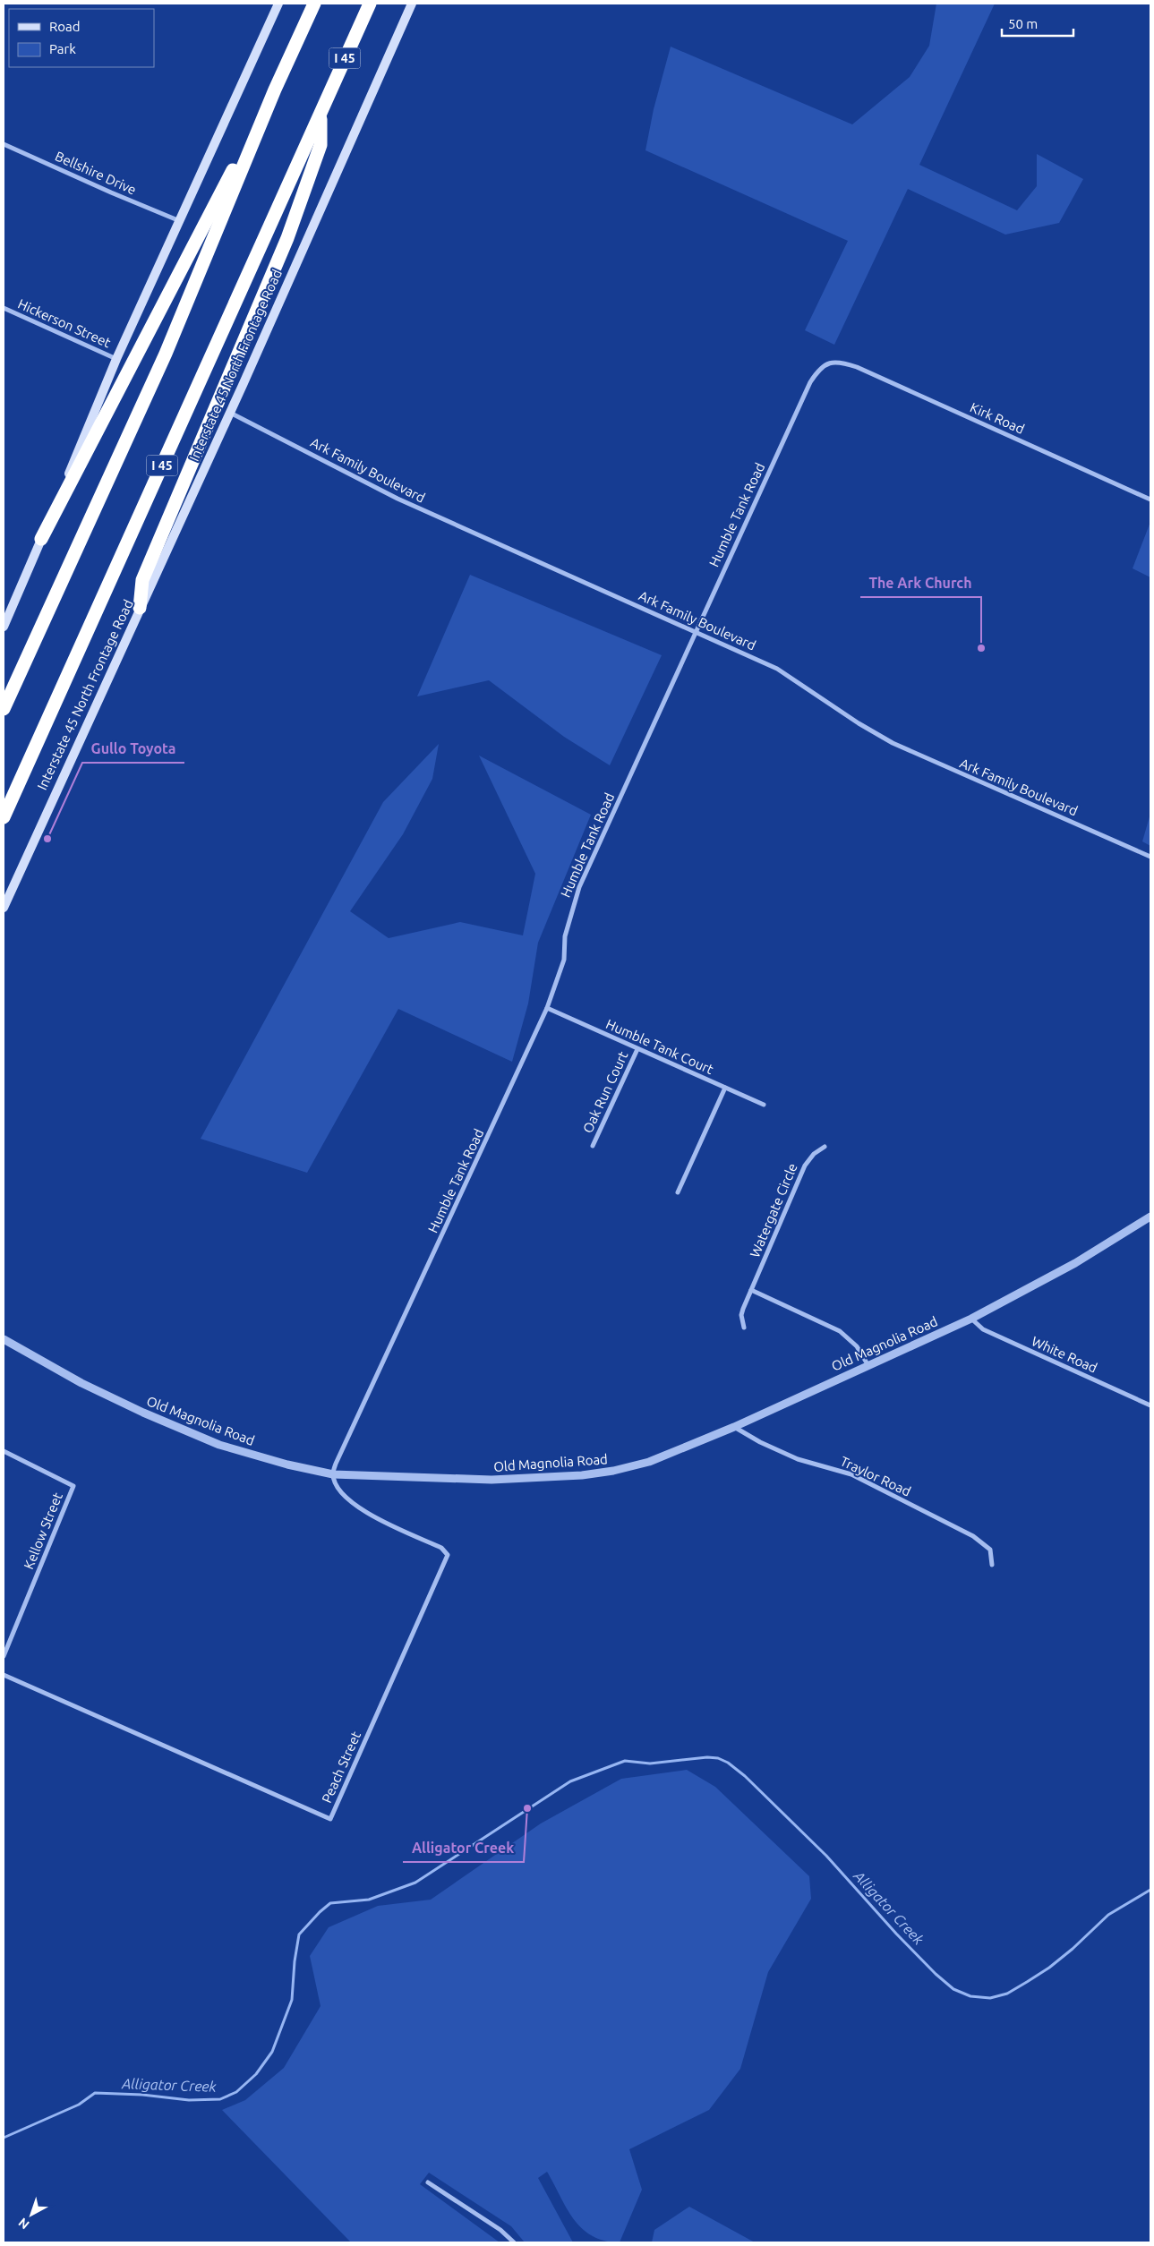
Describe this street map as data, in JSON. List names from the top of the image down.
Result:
{
  "streets": {
    "highway": ["I 45"],
    "main road": ["Interstate 45 North Frontage Road"],
    "street": [
      "Bellshire Drive",
      "Hickerson Street",
      "Kirk Road",
      "Ark Family Boulevard",
      "Humble Tank Road",
      "Humble Tank Court",
      "Oak Run Court",
      "Watergate Circle",
      "Old Magnolia Road",
      "White Road",
      "Traylor Road",
      "Kellow Street",
      "Peach Street"
    ]
  },
  "crossings": [
    ["Interstate 45 North Frontage Road", "Ark Family Boulevard"],
    ["Kirk Road", "Humble Tank Road"],
    ["Ark Family Boulevard", "Humble Tank Road"],
    ["Humble Tank Road", "Humble Tank Court"],
    ["Humble Tank Road", "Old Magnolia Road"],
    ["Humble Tank Road", "Peach Street"],
    ["Humble Tank Court", "Oak Run Court"],
    ["Old Magnolia Road", "White Road"],
    ["Old Magnolia Road", "Traylor Road"],
    ["Old Magnolia Road", "Peach Street"]
  ],
  "water": ["Alligator Creek"],
  "places": ["The Ark Church", "Gullo Toyota", "Alligator Creek"],
  "legend": ["Road", "Park"],
  "scale_bar": "50 m",
  "north": "bottom left"
}
